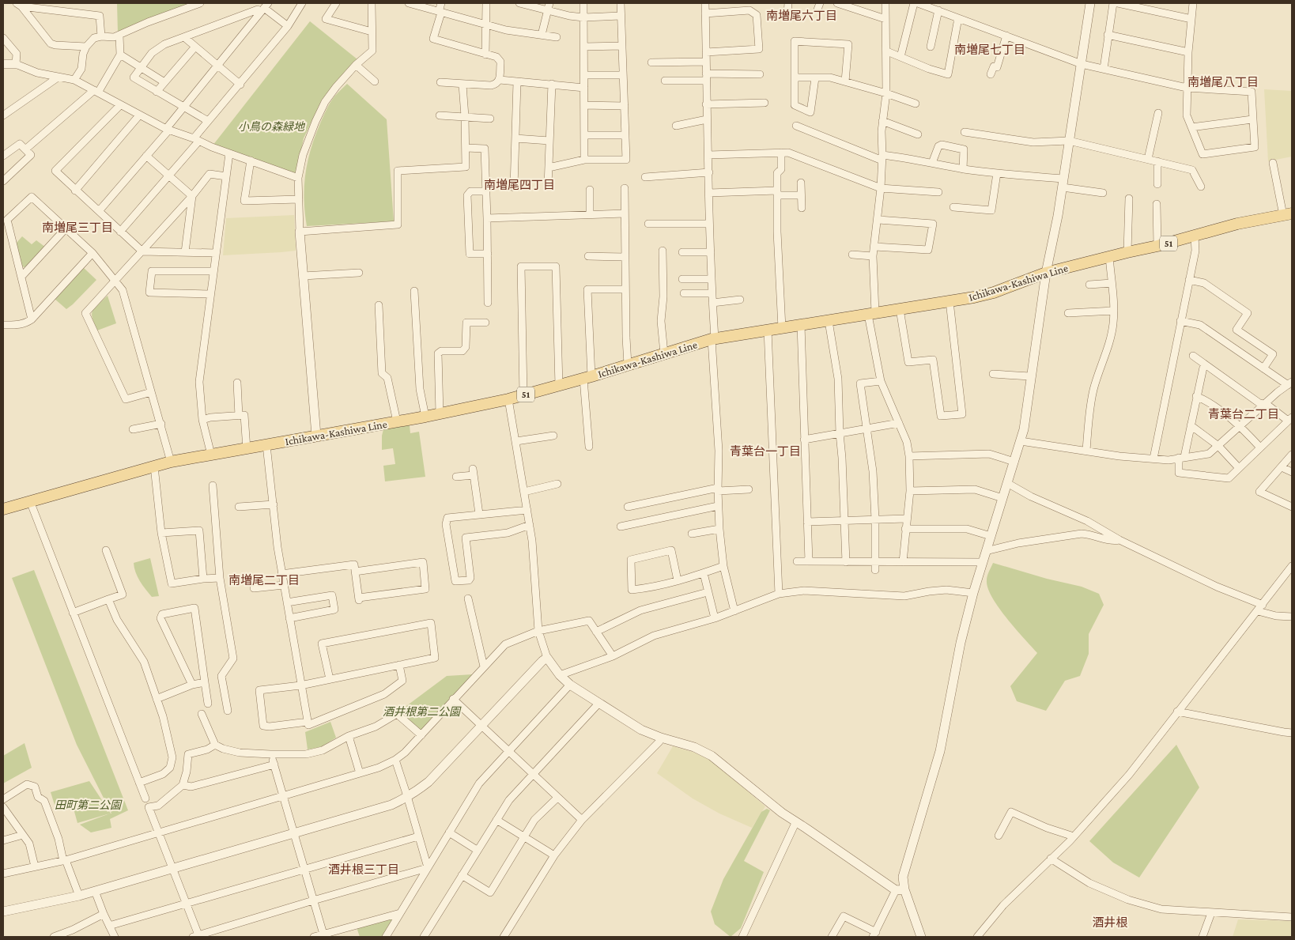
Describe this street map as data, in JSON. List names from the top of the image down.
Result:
{
  "streets": {
    "main road": ["51", "Ichikawa-Kashiwa Line"]
  },
  "districts": [
    "南増尾六丁目",
    "南増尾七丁目",
    "南増尾八丁目",
    "南増尾四丁目",
    "南増尾三丁目",
    "青葉台二丁目",
    "青葉台一丁目",
    "南増尾二丁目",
    "酒井根三丁目",
    "酒井根"
  ],
  "parks": ["小鳥の森緑地", "酒井根第二公園", "田町第二公園"]
}
